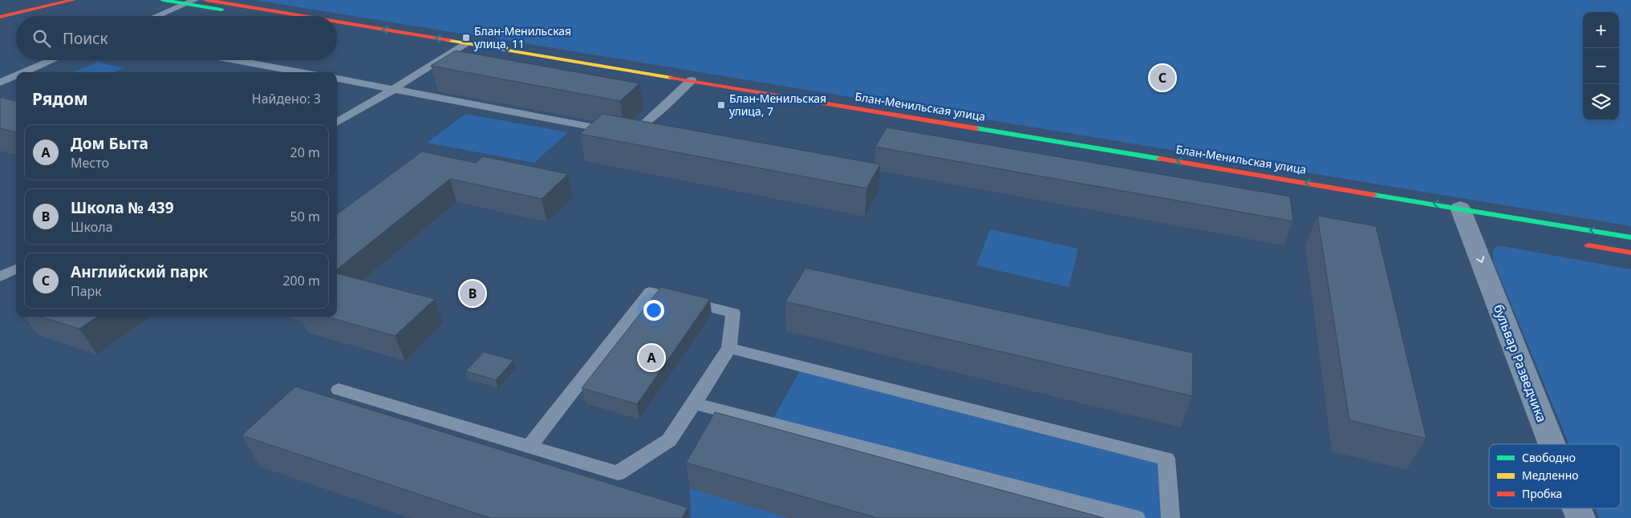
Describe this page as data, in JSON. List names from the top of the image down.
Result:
{
  "streets": {
    "street": ["Блан-Менильская улица", "бульвар Разведчика"]
  },
  "crossings": [
    ["Блан-Менильская улица", "бульвар Разведчика"]
  ],
  "one_way": ["Блан-Менильская улица", "бульвар Разведчика"],
  "places": {
    "transit": ["Блан-Менильская улица, 11", "Блан-Менильская улица, 7"]
  },
  "legend": ["Свободно", "Медленно", "Пробка"],
  "page": {
    "map_buttons": ["+", "−"],
    "search": "Поиск",
    "pins": ["C", "B", "A"],
    "heading": ["Рядом", "Найдено: 3"],
    "list": [
      {
        "mark": "A",
        "name": "Дом Быта",
        "note": "Место",
        "value": "20 m"
      },
      {
        "mark": "B",
        "name": "Школа № 439",
        "note": "Школа",
        "value": "50 m"
      },
      {
        "mark": "C",
        "name": "Английский парк",
        "note": "Парк",
        "value": "200 m"
      }
    ]
  }
}
